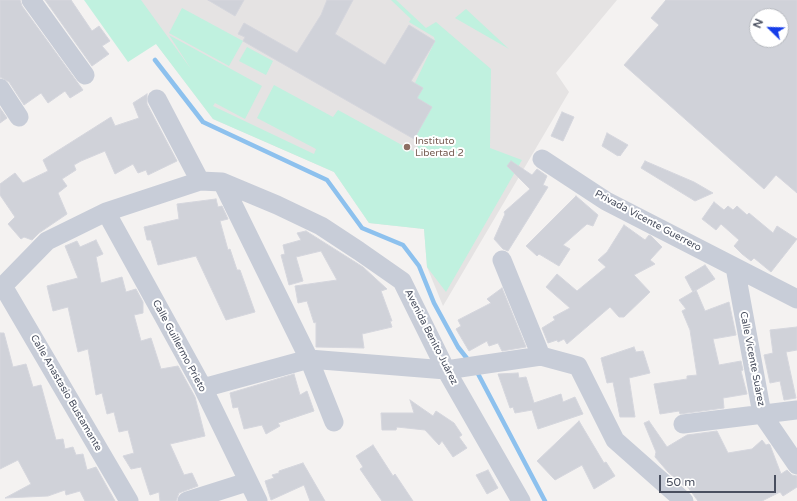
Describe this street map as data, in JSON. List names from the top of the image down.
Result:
{
  "streets": {
    "street": [
      "Privada Vicente Guerrero",
      "Avenida Benito Juárez",
      "Calle Guillermo Prieto",
      "Calle Vicente Suárez",
      "Calle Anastasio Bustamante"
    ]
  },
  "crossings": [
    ["Privada Vicente Guerrero", "Calle Vicente Suárez"],
    ["Avenida Benito Juárez", "Calle Guillermo Prieto"],
    ["Avenida Benito Juárez", "Calle Anastasio Bustamante"]
  ],
  "places": ["Instituto Libertad 2"],
  "scale_bar": "50 m",
  "north": "top left"
}
